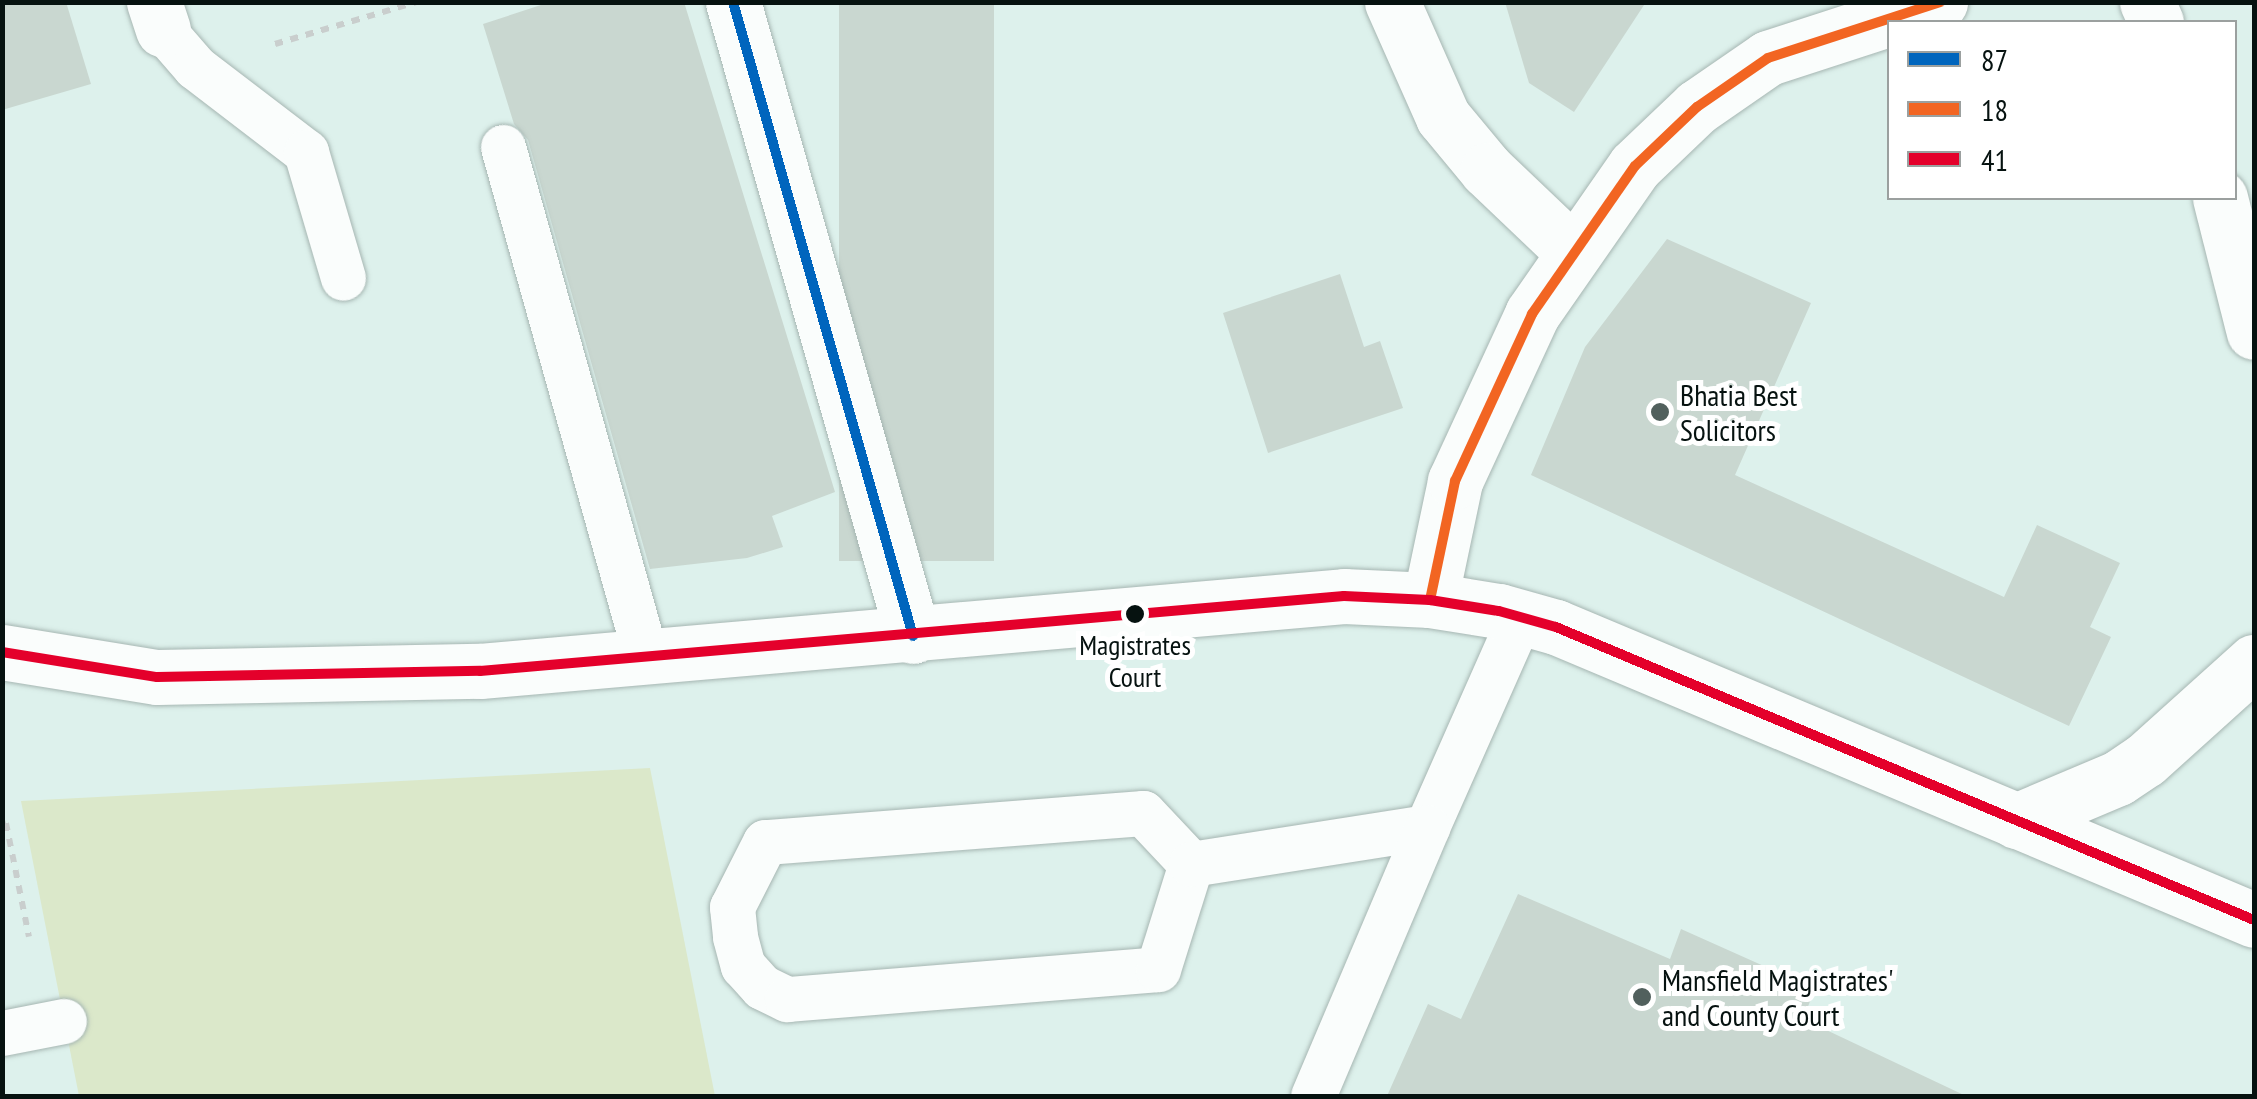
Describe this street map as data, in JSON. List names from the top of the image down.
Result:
{
  "places": ["Bhatia Best Solicitors", "Magistrates Court", "Mansfield Magistrates' and County Court"],
  "lines": ["transit line 87", "transit line 18", "transit line 41"],
  "legend": ["87", "18", "41"]
}
